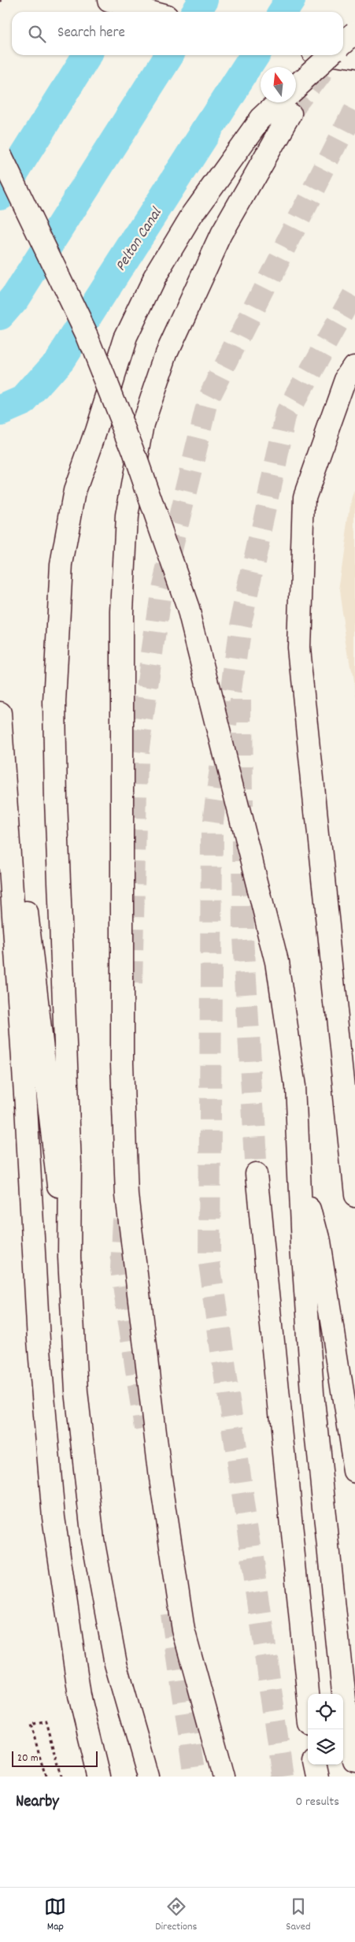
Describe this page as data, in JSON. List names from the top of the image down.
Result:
{
  "water": ["Pelton Canal"],
  "scale_bar": "20 m",
  "north": "top",
  "page": {
    "search": "Search here",
    "scale": "20 m",
    "heading": ["Nearby", "0 results"],
    "nav": ["Map", "Directions", "Saved"]
  }
}
